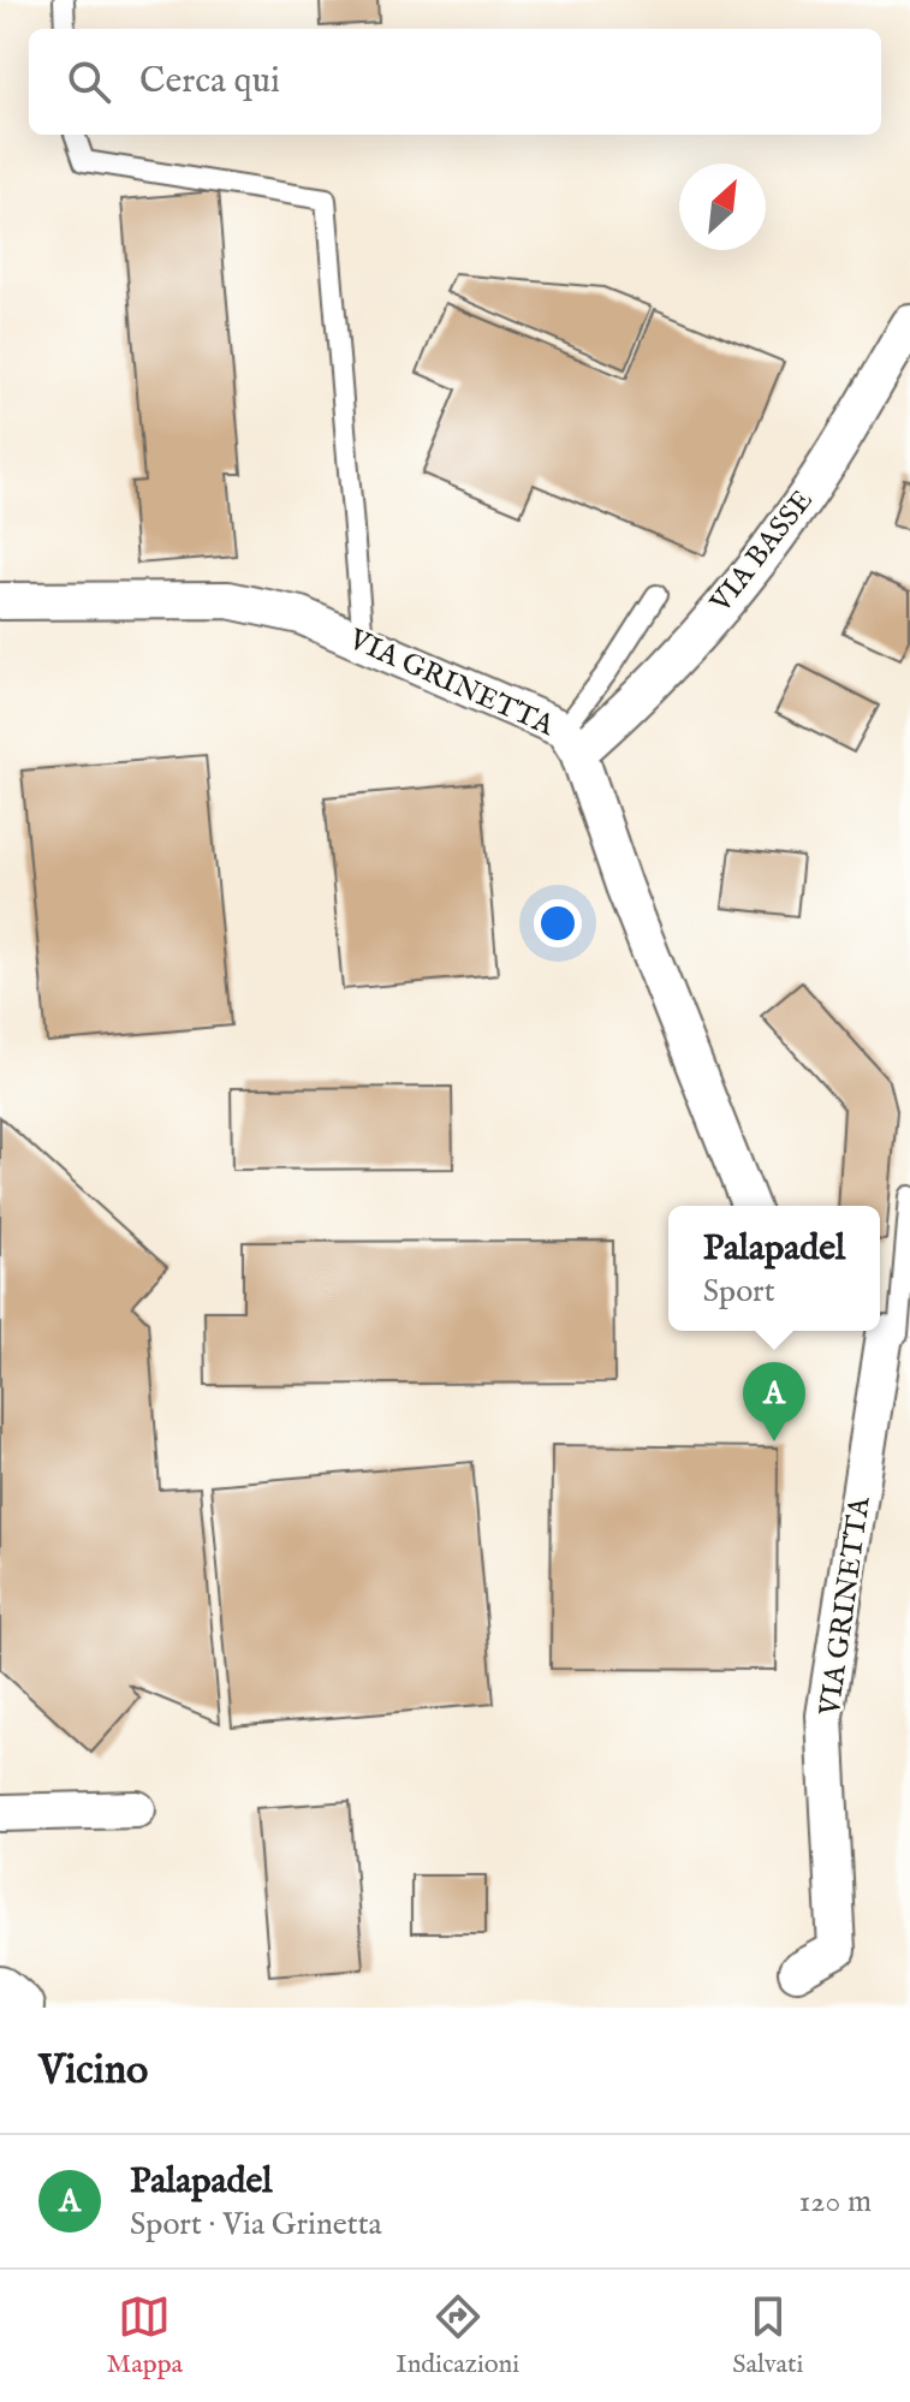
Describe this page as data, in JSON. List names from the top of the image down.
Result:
{
  "streets": {
    "street": ["VIA BASSE", "VIA GRINETTA"]
  },
  "crossings": [
    ["VIA BASSE", "VIA GRINETTA"]
  ],
  "north": "top right",
  "page": {
    "search": "Cerca qui",
    "popup": ["Palapadel", "Sport"],
    "pins": "A",
    "heading": "Vicino",
    "list": [
      {
        "mark": "A",
        "name": "Palapadel",
        "note": "Sport · Via Grinetta",
        "value": "120 m"
      }
    ],
    "nav": ["Mappa", "Indicazioni", "Salvati"]
  }
}
